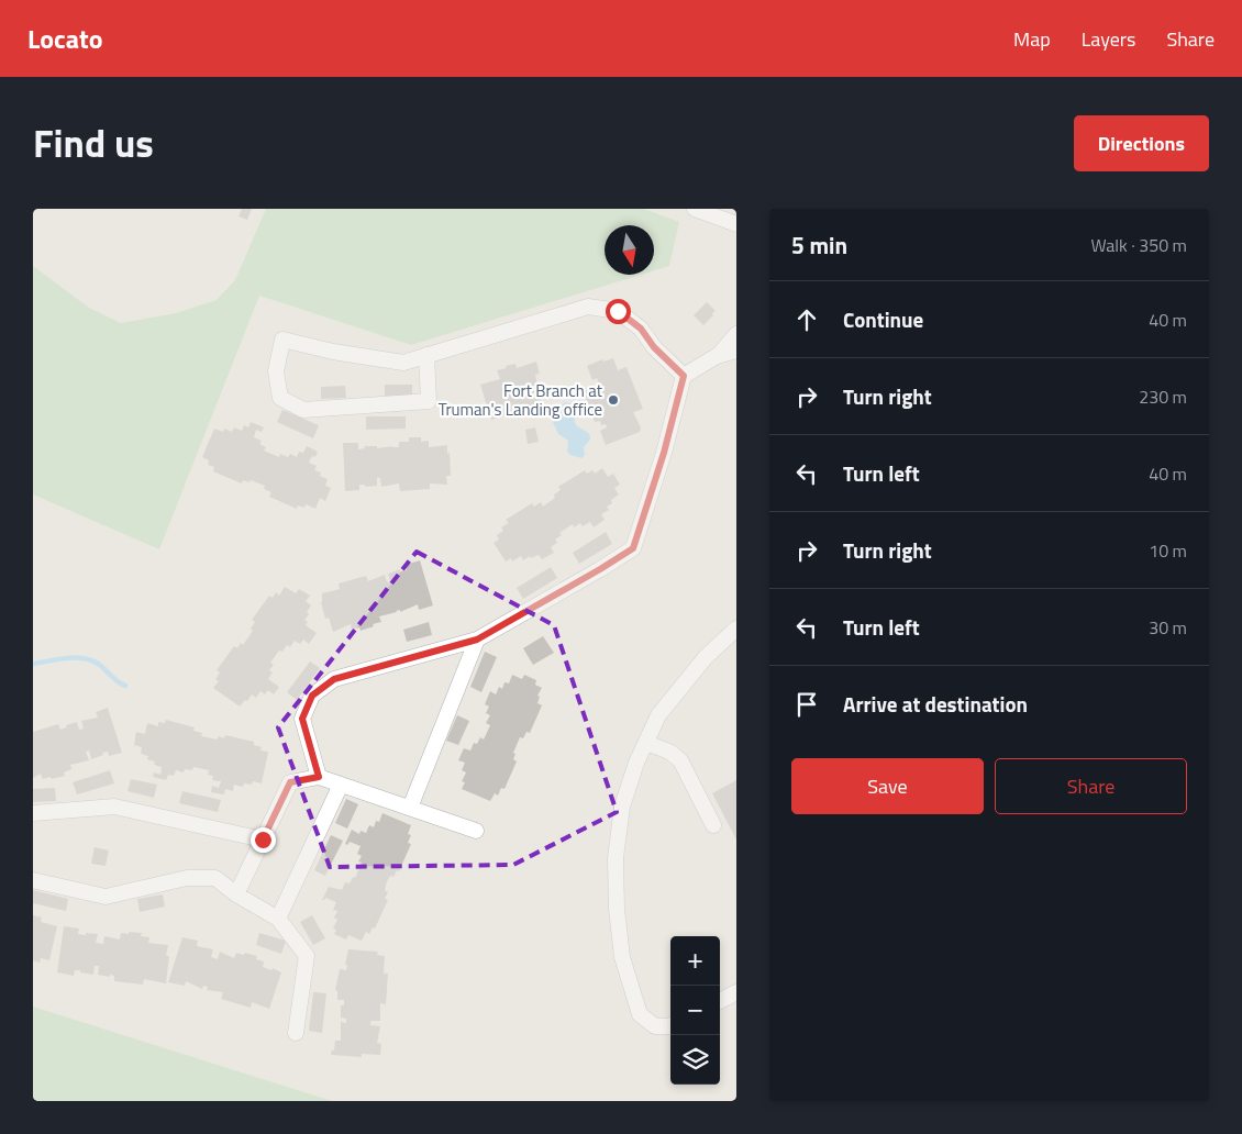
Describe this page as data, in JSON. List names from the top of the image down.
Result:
{
  "places": ["Fort Branch at Truman's Landing office"],
  "north": "bottom",
  "page": {
    "header": "Locato",
    "nav": ["Map", "Layers", "Share"],
    "title": "Find us",
    "buttons": [
      "Directions",
      ["Save", "Share"]
    ],
    "heading": ["5 min", "Walk · 350 m"],
    "list": [
      ["Continue", "40 m"],
      ["Turn right", "230 m"],
      ["Turn left", "40 m"],
      ["Turn right", "10 m"],
      ["Turn left", "30 m"],
      "Arrive at destination"
    ],
    "map_buttons": ["+", "−"]
  }
}
